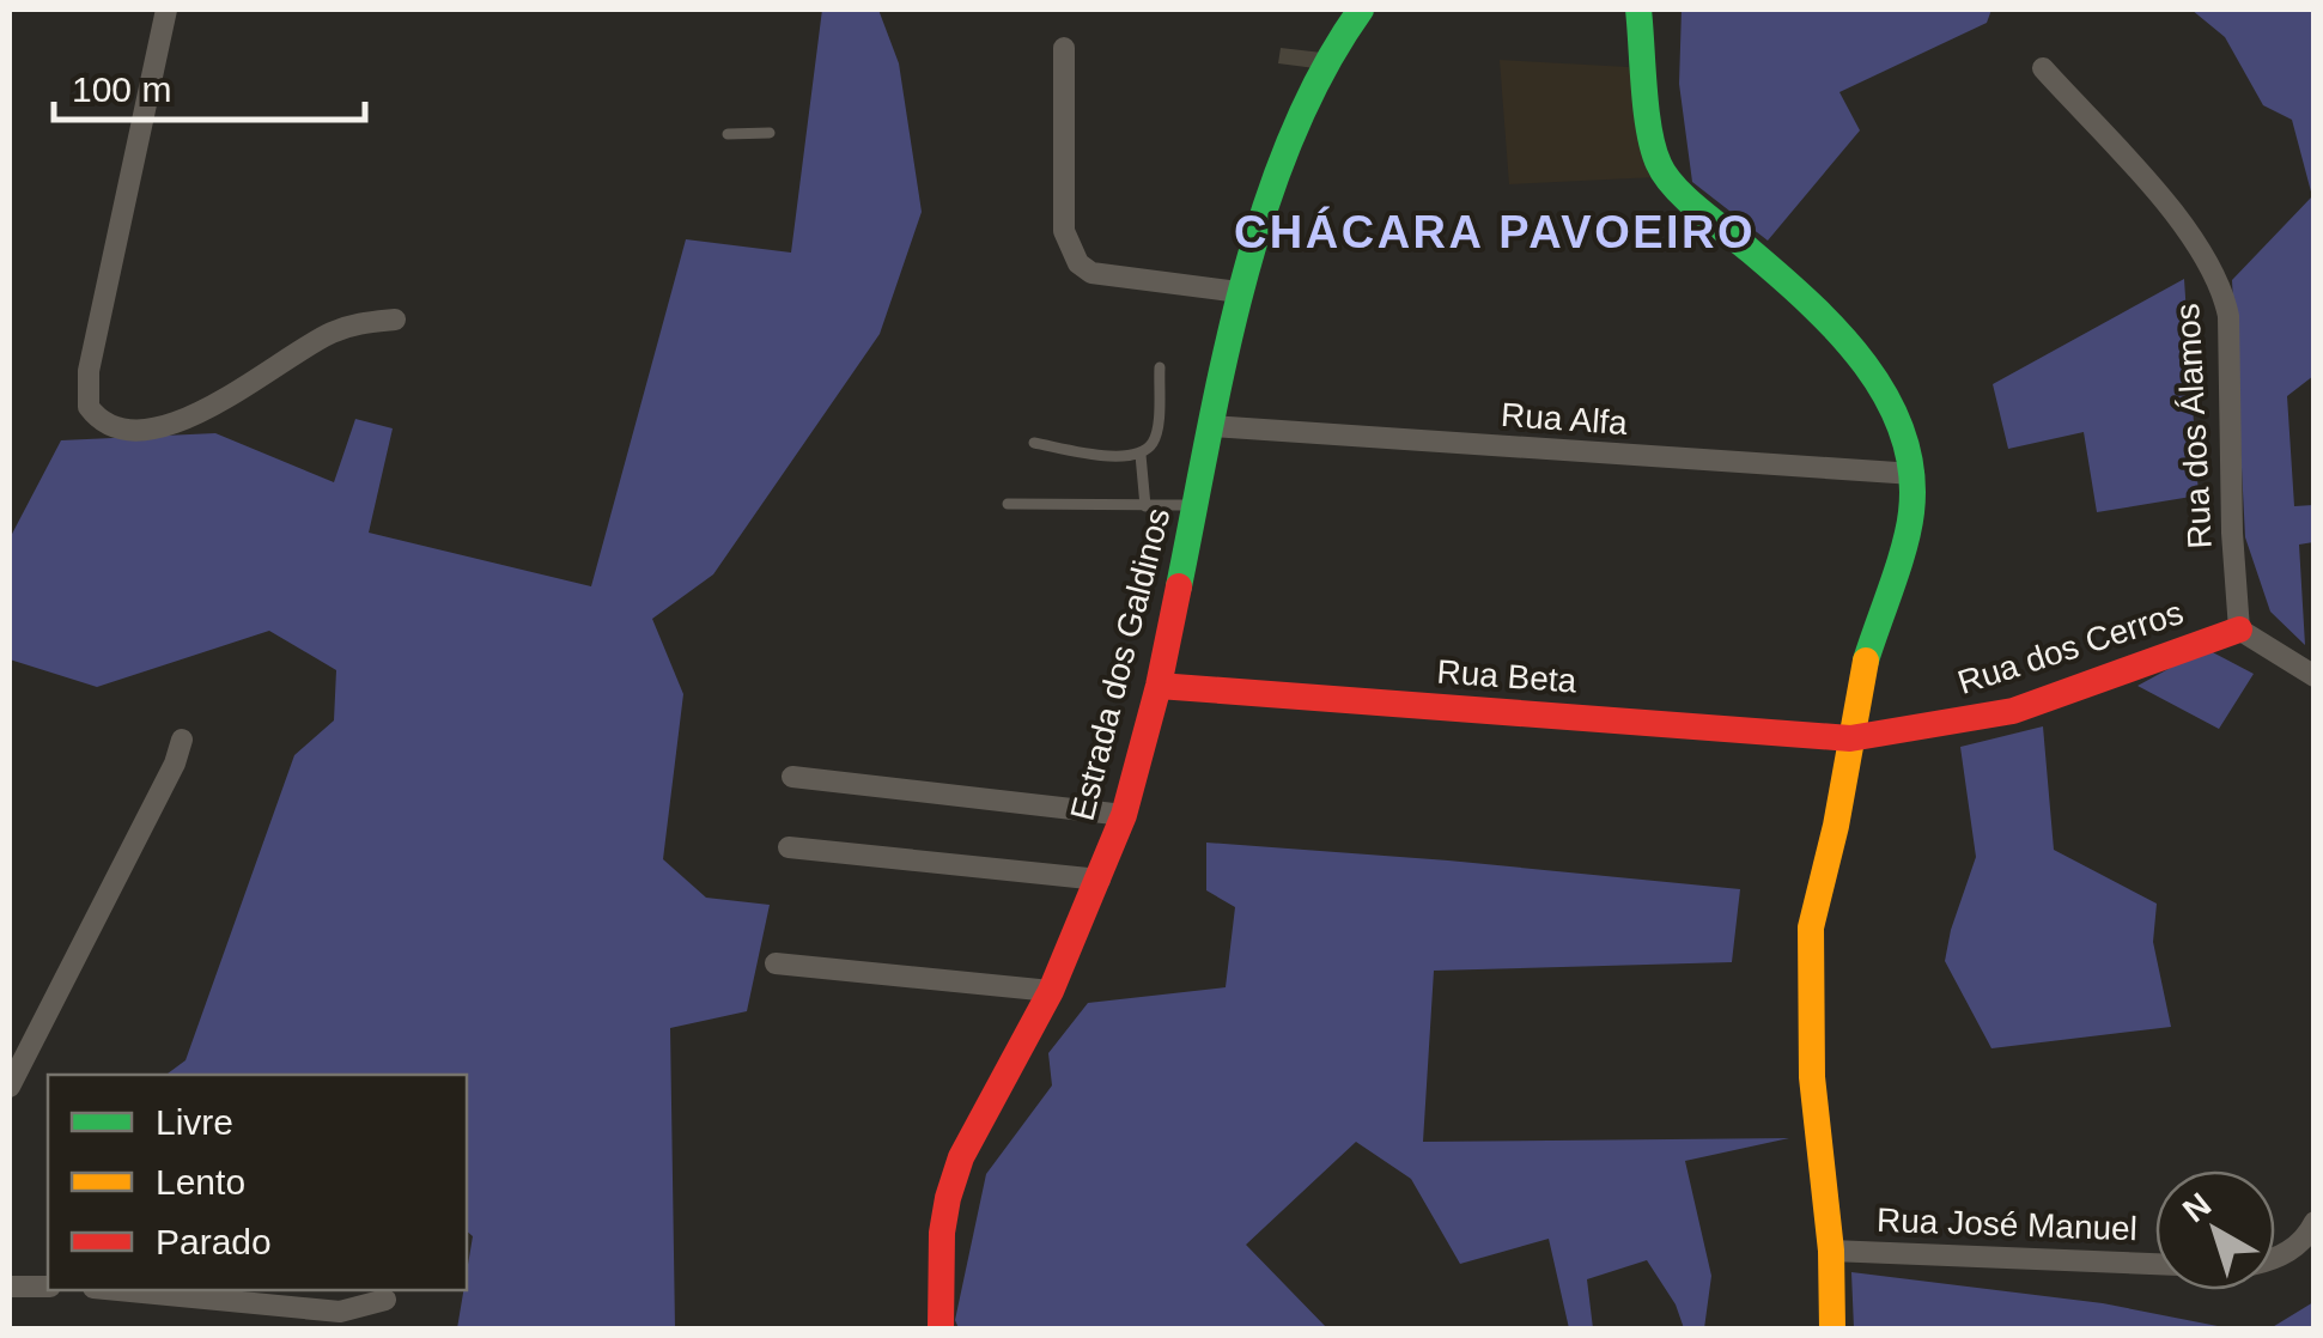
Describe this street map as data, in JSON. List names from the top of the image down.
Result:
{
  "streets": {
    "street": [
      "Rua Alfa",
      "Rua dos Álamos",
      "Rua dos Cerros",
      "Estrada dos Galdinos",
      "Rua Beta",
      "Rua José Manuel"
    ]
  },
  "crossings": [
    ["Rua Alfa", "Estrada dos Galdinos"],
    ["Rua dos Álamos", "Rua dos Cerros"],
    ["Rua dos Cerros", "Rua Beta"],
    ["Estrada dos Galdinos", "Rua Beta"]
  ],
  "districts": ["CHÁCARA PAVOEIRO"],
  "legend": ["Livre", "Lento", "Parado"],
  "scale_bar": "100 m",
  "north": "top left"
}
